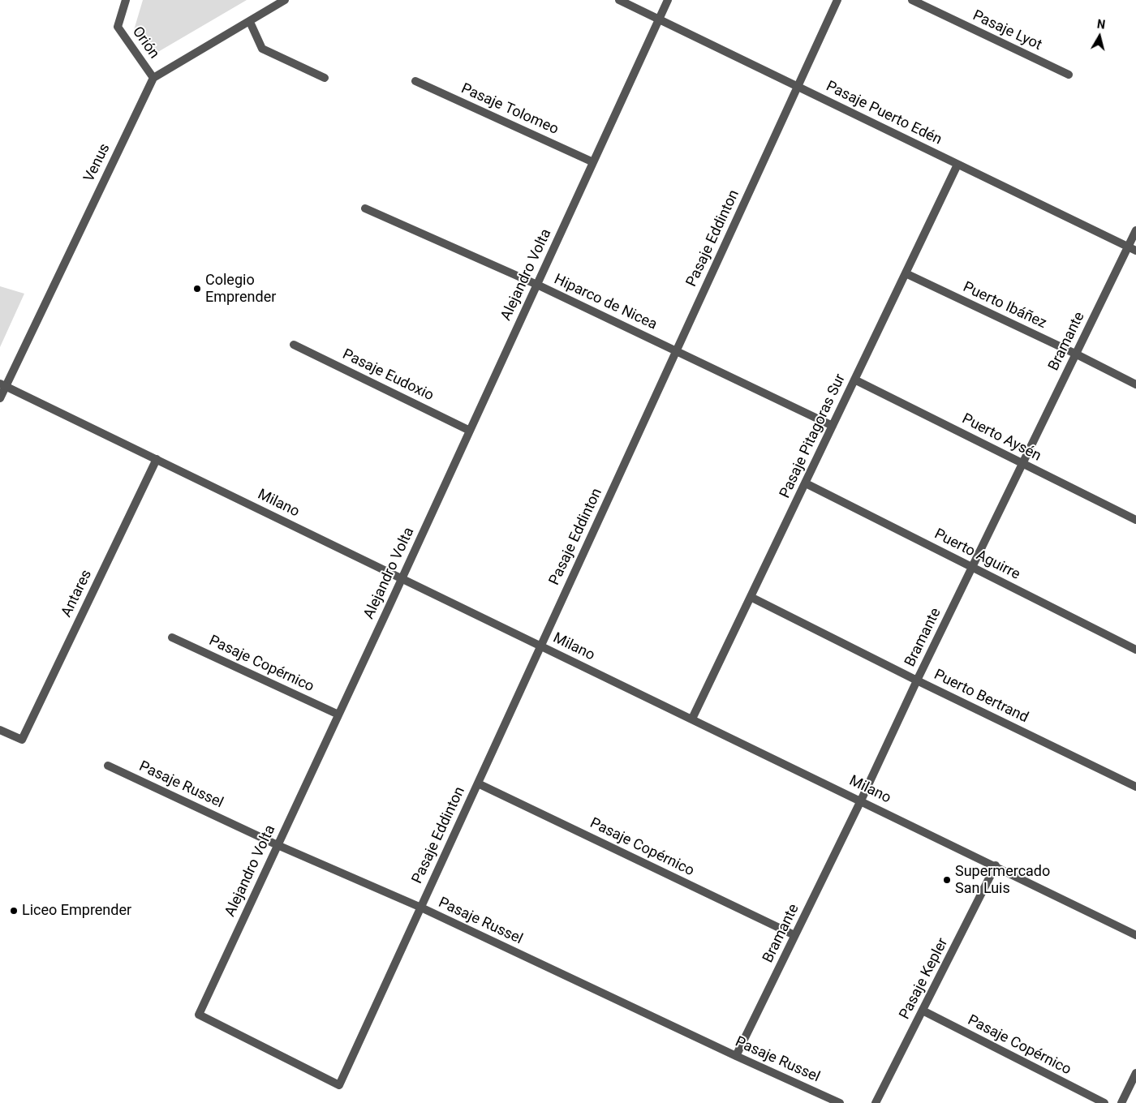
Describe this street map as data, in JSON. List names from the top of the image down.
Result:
{
  "streets": {
    "street": [
      "Pasaje Lyot",
      "Orión",
      "Pasaje Tolomeo",
      "Pasaje Puerto Edén",
      "Venus",
      "Pasaje Eddinton",
      "Alejandro Volta",
      "Hiparco de Nicea",
      "Puerto Ibáñez",
      "Bramante",
      "Pasaje Eudoxio",
      "Pasaje Pitagoras Sur",
      "Puerto Aysén",
      "Milano",
      "Puerto Aguirre",
      "Antares",
      "Pasaje Copérnico",
      "Puerto Bertrand",
      "Pasaje Russel",
      "Pasaje Kepler"
    ]
  },
  "crossings": [
    ["Orión", "Venus"],
    ["Pasaje Tolomeo", "Alejandro Volta"],
    ["Pasaje Puerto Edén", "Pasaje Eddinton"],
    ["Pasaje Puerto Edén", "Alejandro Volta"],
    ["Pasaje Puerto Edén", "Bramante"],
    ["Pasaje Puerto Edén", "Pasaje Pitagoras Sur"],
    ["Venus", "Milano"],
    ["Pasaje Eddinton", "Alejandro Volta"],
    ["Pasaje Eddinton", "Hiparco de Nicea"],
    ["Pasaje Eddinton", "Milano"],
    ["Pasaje Eddinton", "Pasaje Copérnico"],
    ["Pasaje Eddinton", "Pasaje Russel"],
    ["Alejandro Volta", "Hiparco de Nicea"],
    ["Alejandro Volta", "Pasaje Eudoxio"],
    ["Alejandro Volta", "Milano"],
    ["Alejandro Volta", "Pasaje Copérnico"],
    ["Alejandro Volta", "Pasaje Russel"],
    ["Hiparco de Nicea", "Pasaje Pitagoras Sur"],
    ["Puerto Ibáñez", "Bramante"],
    ["Puerto Ibáñez", "Pasaje Pitagoras Sur"],
    ["Bramante", "Puerto Aysén"],
    ["Bramante", "Milano"],
    ["Bramante", "Puerto Aguirre"],
    ["Bramante", "Pasaje Copérnico"],
    ["Bramante", "Puerto Bertrand"],
    ["Bramante", "Pasaje Russel"],
    ["Pasaje Pitagoras Sur", "Puerto Aysén"],
    ["Pasaje Pitagoras Sur", "Milano"],
    ["Pasaje Pitagoras Sur", "Puerto Aguirre"],
    ["Pasaje Pitagoras Sur", "Puerto Bertrand"],
    ["Milano", "Antares"],
    ["Milano", "Pasaje Kepler"],
    ["Pasaje Copérnico", "Pasaje Kepler"]
  ],
  "places": ["Colegio Emprender", "Supermercado San Luis", "Liceo Emprender"],
  "north": "top"
}
